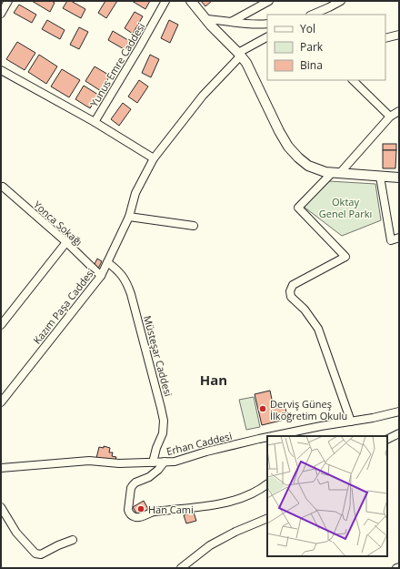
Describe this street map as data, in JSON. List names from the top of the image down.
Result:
{
  "streets": {
    "street": [
      "Yunus Emre Caddesi",
      "Yonca Sokağı",
      "Kazım Paşa Caddesi",
      "Müsteşar Caddesi",
      "Erhan Caddesi"
    ]
  },
  "crossings": [
    ["Yonca Sokağı", "Kazım Paşa Caddesi"],
    ["Kazım Paşa Caddesi", "Müsteşar Caddesi"],
    ["Müsteşar Caddesi", "Erhan Caddesi"]
  ],
  "districts": ["Han"],
  "parks": ["Oktay Genel Parkı"],
  "places": ["Derviş Güneş İlköğretim Okulu", "Han Cami"],
  "legend": ["Yol", "Park", "Bina"]
}
